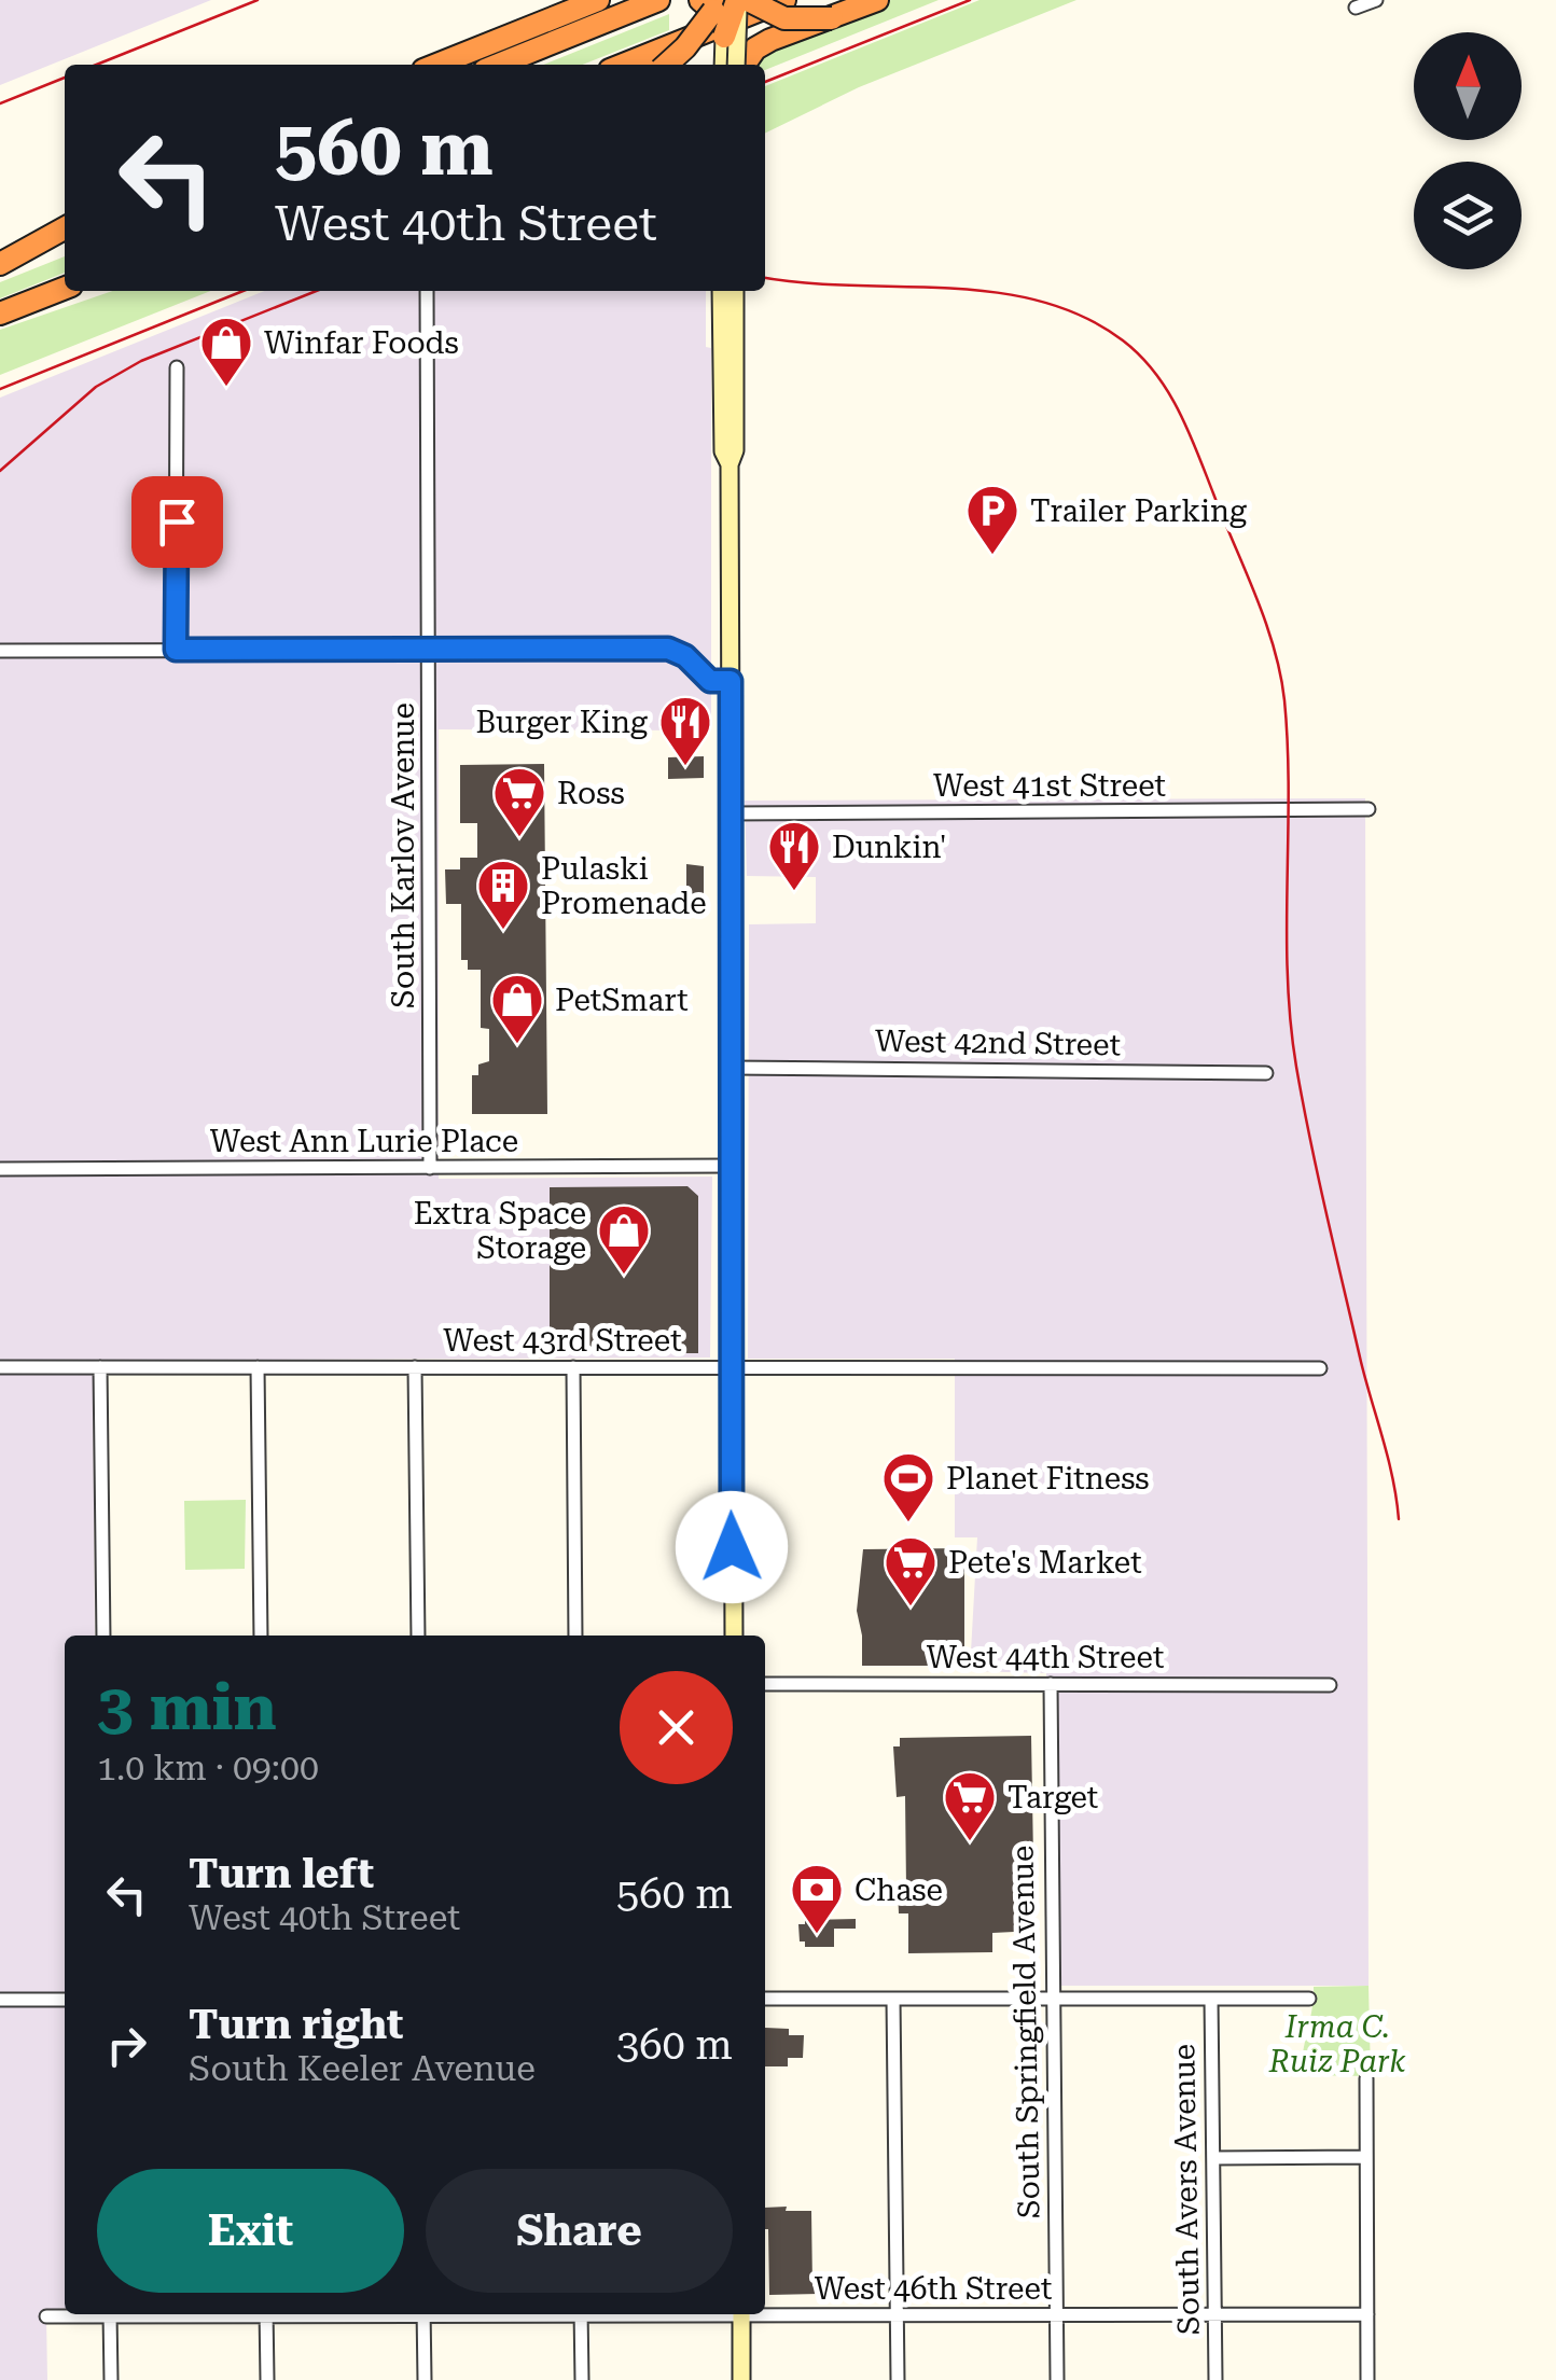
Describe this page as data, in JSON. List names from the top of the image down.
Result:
{
  "streets": {
    "street": [
      "West 41st Street",
      "South Karlov Avenue",
      "West 42nd Street",
      "West Ann Lurie Place",
      "West 43rd Street",
      "West 44th Street",
      "South Springfield Avenue",
      "South Avers Avenue",
      "West 46th Street"
    ]
  },
  "crossings": [
    ["South Karlov Avenue", "West Ann Lurie Place"],
    ["West 44th Street", "South Springfield Avenue"],
    ["South Springfield Avenue", "West 46th Street"],
    ["South Avers Avenue", "West 46th Street"]
  ],
  "parks": ["Irma C. Ruiz Park"],
  "places": {
    "shop": ["Winfar Foods", "PetSmart", "Extra Space Storage"],
    "parking": ["Trailer Parking"],
    "restaurant": ["Burger King", "Dunkin'"],
    "supermarket": ["Ross", "Pete's Market", "Target"],
    "building": ["Pulaski Promenade"],
    "sports": ["Planet Fitness"],
    "bank": ["Chase"]
  },
  "north": "top",
  "page": {
    "turn": ["560 m", "West 40th Street"],
    "heading": ["3 min", "1.0 km · 09:00"],
    "list": [
      {
        "name": "Turn left",
        "note": "West 40th Street",
        "value": "560 m"
      },
      {
        "name": "Turn right",
        "note": "South Keeler Avenue",
        "value": "360 m"
      }
    ],
    "buttons": ["Exit", "Share"]
  }
}
